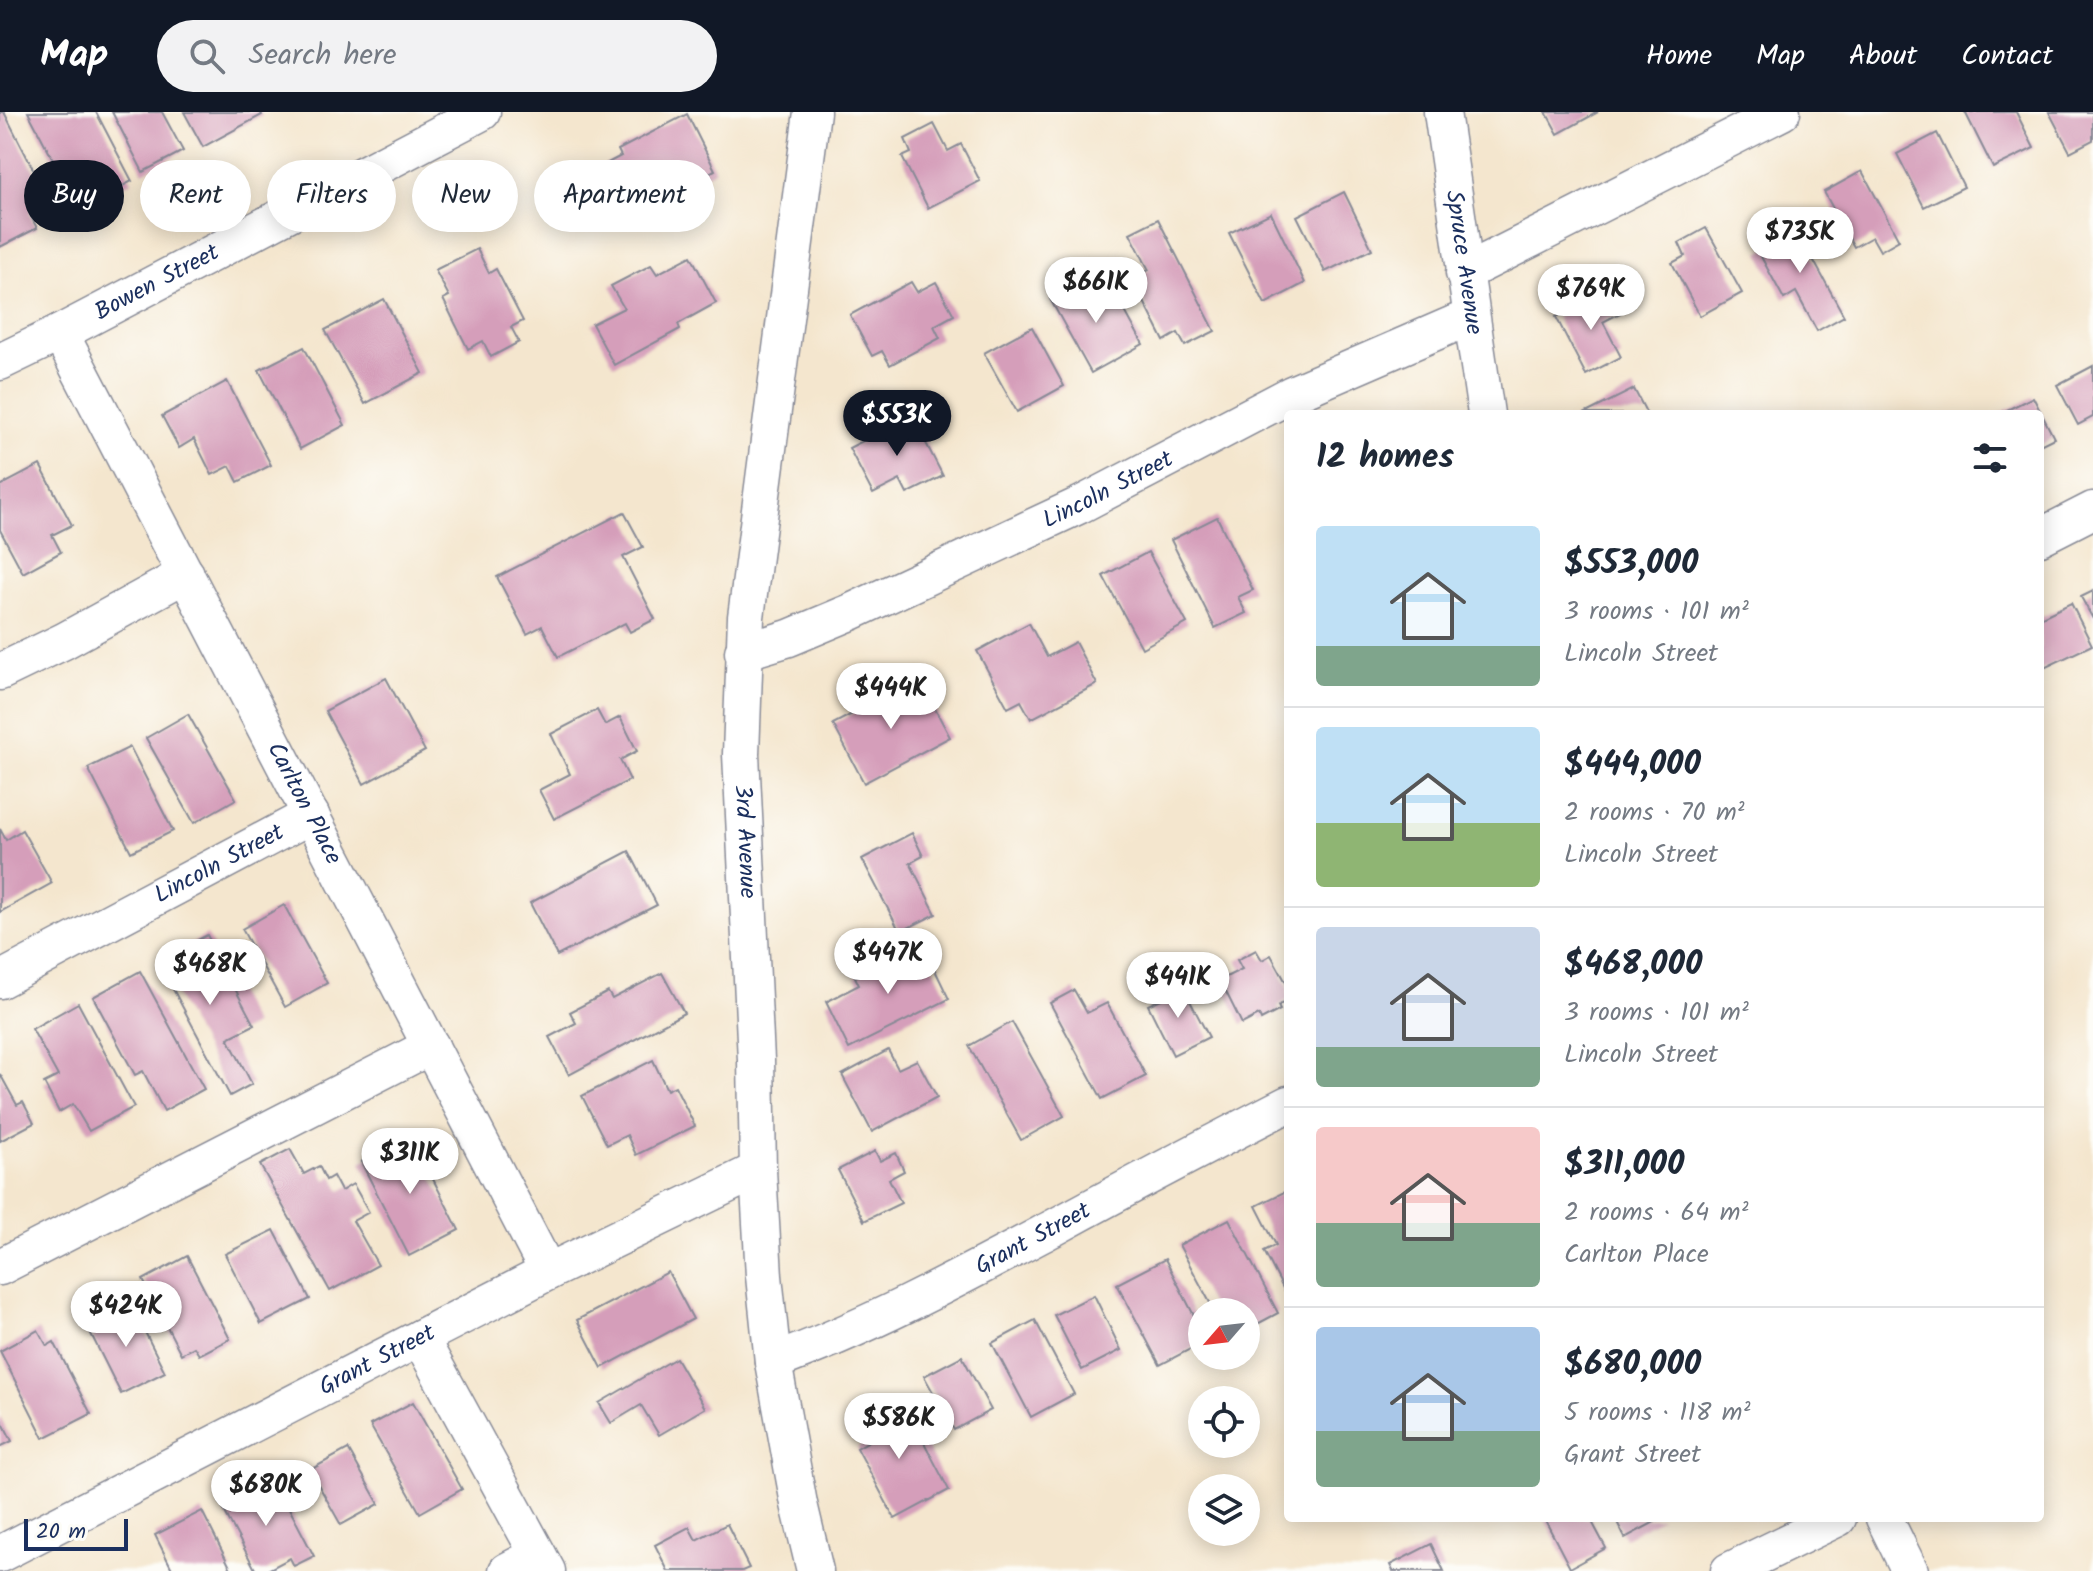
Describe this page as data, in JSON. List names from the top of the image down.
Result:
{
  "streets": {
    "street": [
      "Spruce Avenue",
      "Bowen Street",
      "Lincoln Street",
      "Carlton Place",
      "3rd Avenue",
      "Grant Street"
    ]
  },
  "crossings": [
    ["Spruce Avenue", "Lincoln Street"],
    ["Bowen Street", "Carlton Place"],
    ["Lincoln Street", "Carlton Place"],
    ["Lincoln Street", "3rd Avenue"],
    ["Carlton Place", "Grant Street"],
    ["3rd Avenue", "Grant Street"]
  ],
  "scale_bar": "20 m",
  "north": "bottom left",
  "page": {
    "header": "Map",
    "search": "Search here",
    "nav": [
      "Home",
      "Map",
      "About",
      "Contact"
    ],
    "chip": [
      "Buy",
      "Rent",
      "Filters",
      "New",
      "Apartment"
    ],
    "price": [
      "$735K",
      "$661K",
      "$769K",
      "$553K",
      "$444K",
      "$447K",
      "$468K",
      "$441K",
      "$311K",
      "$424K",
      "$586K",
      "$680K"
    ],
    "heading": "12 homes",
    "list": [
      {
        "name": "$553,000",
        "note": "3 rooms · 101 m² · Lincoln Street"
      },
      {
        "name": "$444,000",
        "note": "2 rooms · 70 m² · Lincoln Street"
      },
      {
        "name": "$468,000",
        "note": "3 rooms · 101 m² · Lincoln Street"
      },
      {
        "name": "$311,000",
        "note": "2 rooms · 64 m² · Carlton Place"
      },
      {
        "name": "$680,000",
        "note": "5 rooms · 118 m² · Grant Street"
      }
    ],
    "scale": "20 m"
  }
}
